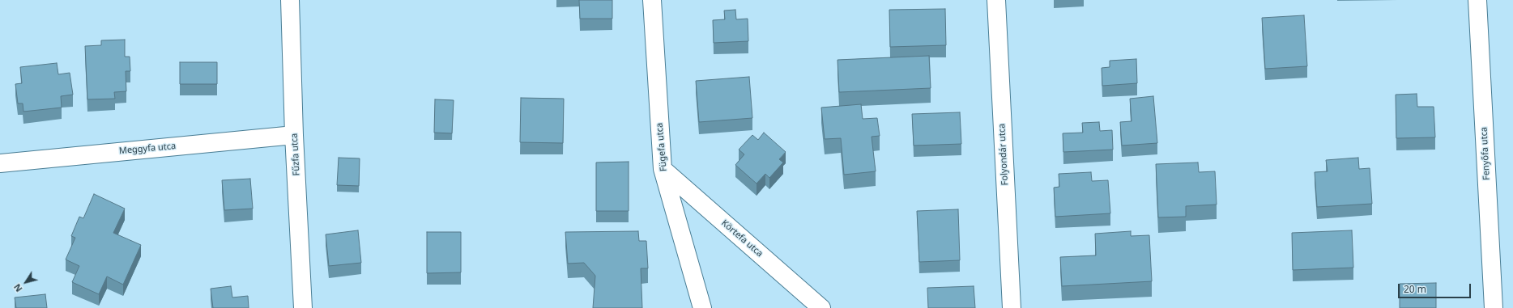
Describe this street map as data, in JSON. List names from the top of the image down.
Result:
{
  "streets": {
    "street": [
      "Fügefa utca",
      "Meggyfa utca",
      "Fenyőfa utca",
      "Fűzfa utca",
      "Folyondár utca",
      "Körtefa utca"
    ]
  },
  "crossings": [
    ["Fügefa utca", "Körtefa utca"],
    ["Meggyfa utca", "Fűzfa utca"]
  ],
  "scale_bar": "20 m",
  "north": "bottom left"
}
